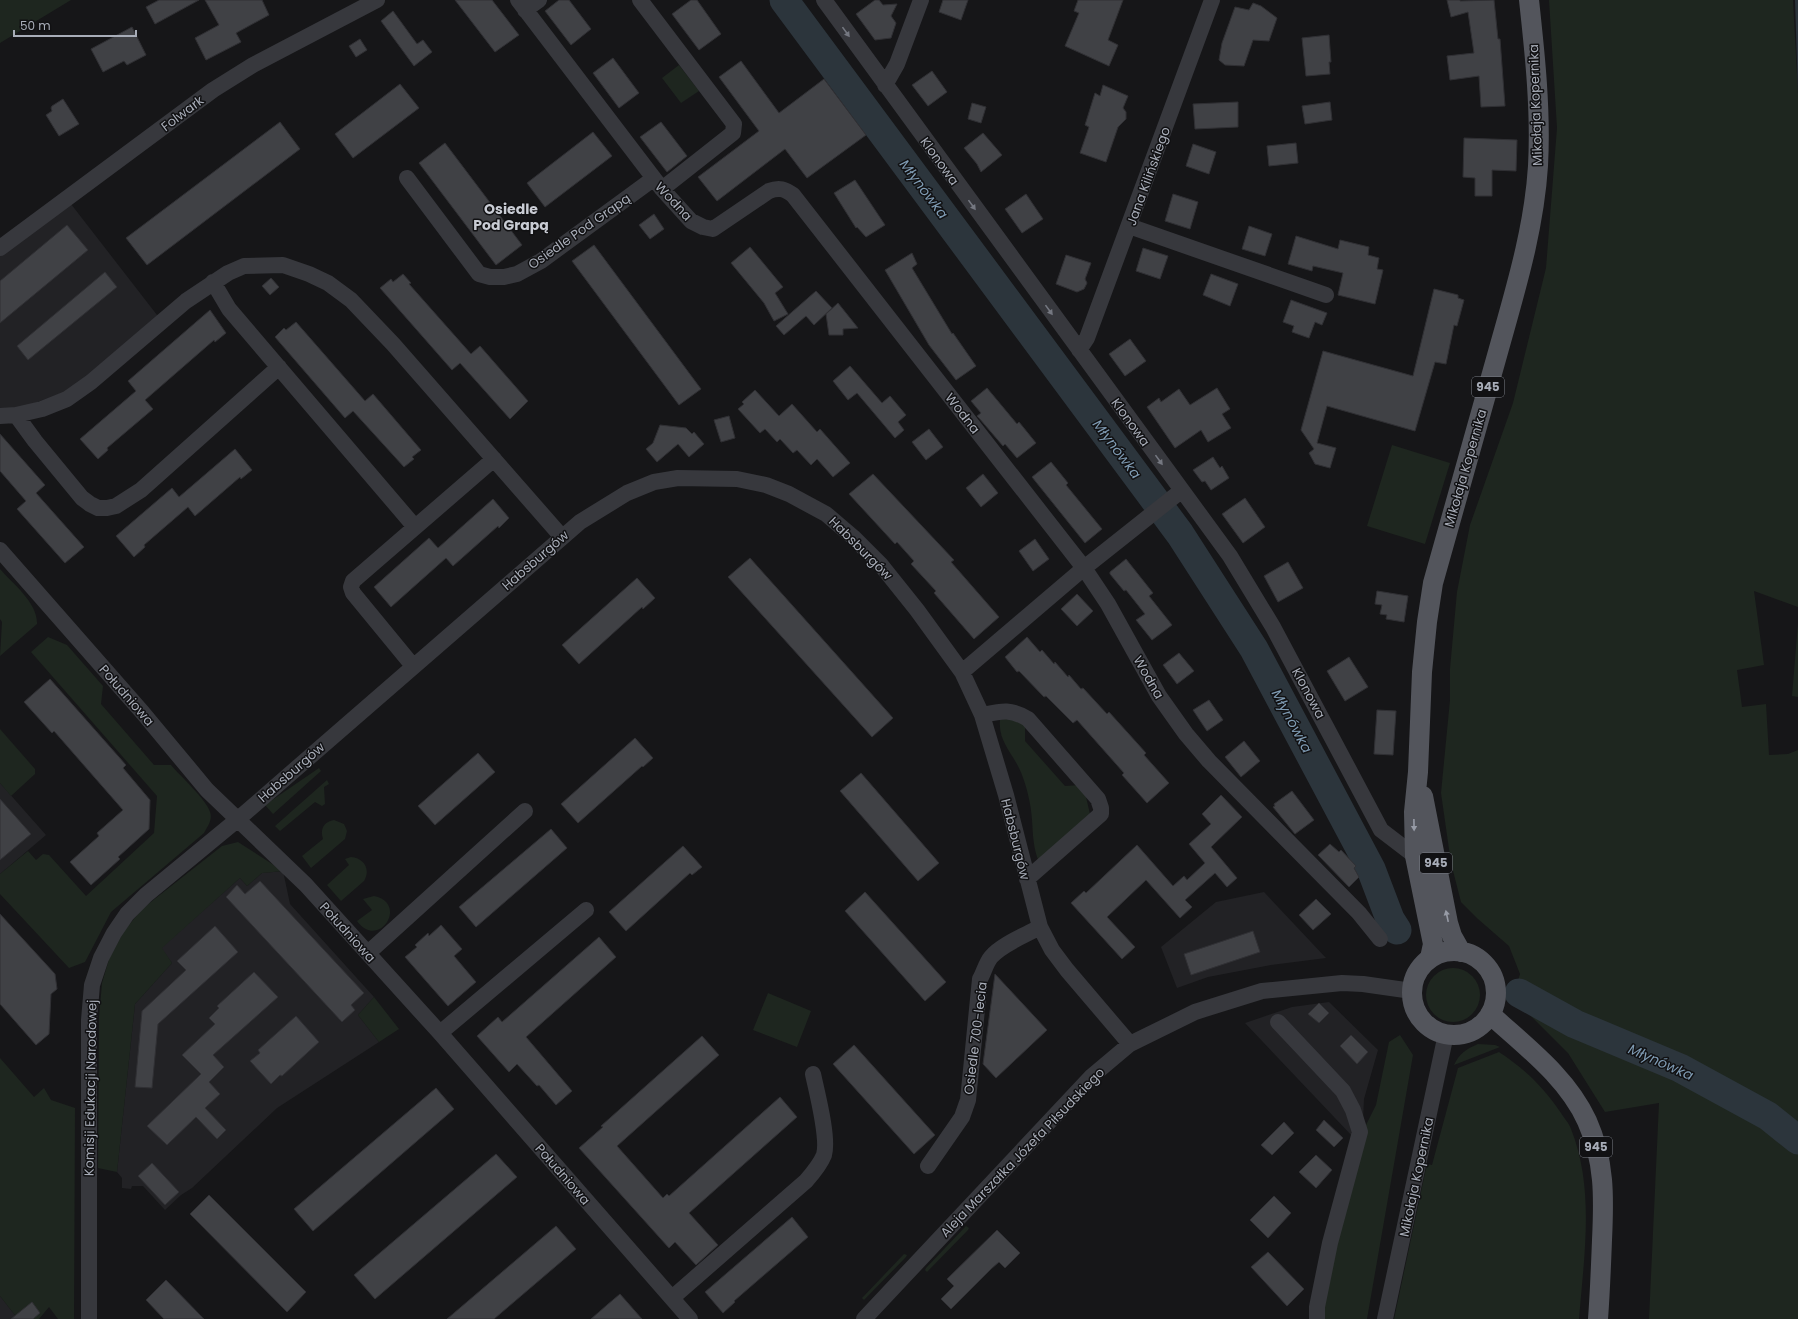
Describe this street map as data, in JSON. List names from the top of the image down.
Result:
{
  "streets": {
    "main road": ["Mikołaja Kopernika", "945"],
    "street": [
      "Folwark",
      "Klonowa",
      "Jana Kilińskiego",
      "Wodna",
      "Osiedle Pod Grapą",
      "Habsburgów",
      "Południowa",
      "Osiedle 700-lecia",
      "Komisji Edukacji Narodowej",
      "Aleja Marszałka Józefa Piłsudskiego"
    ]
  },
  "crossings": [
    ["Mikołaja Kopernika", "Klonowa"],
    ["Mikołaja Kopernika", "945"],
    ["Mikołaja Kopernika", "Aleja Marszałka Józefa Piłsudskiego"],
    ["Klonowa", "Jana Kilińskiego"],
    ["Wodna", "Osiedle Pod Grapą"],
    ["945", "Aleja Marszałka Józefa Piłsudskiego"],
    ["Habsburgów", "Południowa"],
    ["Habsburgów", "Osiedle 700-lecia"],
    ["Habsburgów", "Komisji Edukacji Narodowej"],
    ["Habsburgów", "Aleja Marszałka Józefa Piłsudskiego"],
    ["Południowa", "Komisji Edukacji Narodowej"]
  ],
  "one_way": ["Klonowa"],
  "districts": ["Osiedle Pod Grapą"],
  "water": ["Młynówka"],
  "scale_bar": "50 m"
}
